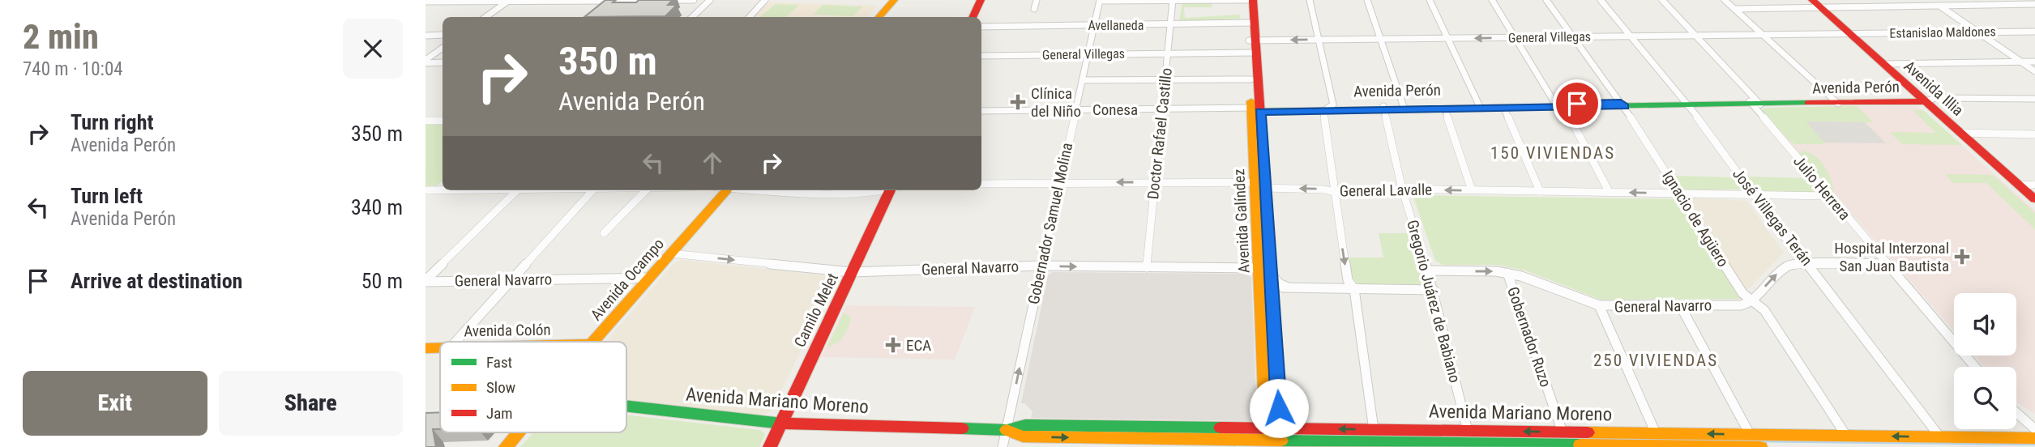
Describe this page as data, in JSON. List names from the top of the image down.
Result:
{
  "streets": {
    "main road": [
      "Avenida Perón",
      "Avenida Illia",
      "Avenida Galíndez",
      "Avenida Ocampo",
      "Camilo Melet",
      "Avenida Colón",
      "Avenida Mariano Moreno"
    ],
    "street": [
      "Avellaneda",
      "Estanislao Maldones",
      "General Villegas",
      "Conesa",
      "Doctor Rafael Castillo",
      "Julio Herrera",
      "General Lavalle",
      "José Villegas Terán",
      "Ignacio de Agüero",
      "Gobernador Samuel Molina",
      "General Navarro",
      "Gregorio Juárez de Babiano",
      "Gobernador Ruzo"
    ]
  },
  "crossings": [
    ["Avellaneda", "Doctor Rafael Castillo"],
    ["Avellaneda", "Avenida Galíndez"],
    ["Avellaneda", "Gobernador Samuel Molina"],
    ["Estanislao Maldones", "General Villegas"],
    ["Estanislao Maldones", "Avenida Illia"],
    ["General Villegas", "Avenida Illia"],
    ["General Villegas", "Doctor Rafael Castillo"],
    ["General Villegas", "Julio Herrera"],
    ["General Villegas", "José Villegas Terán"],
    ["General Villegas", "Ignacio de Agüero"],
    ["General Villegas", "Avenida Galíndez"],
    ["General Villegas", "Gobernador Samuel Molina"],
    ["Avenida Perón", "Avenida Illia"],
    ["Avenida Perón", "Conesa"],
    ["Avenida Perón", "Julio Herrera"],
    ["Avenida Perón", "José Villegas Terán"],
    ["Avenida Perón", "Ignacio de Agüero"],
    ["Avenida Perón", "Avenida Galíndez"],
    ["Avenida Perón", "Gregorio Juárez de Babiano"],
    ["Conesa", "Doctor Rafael Castillo"],
    ["Conesa", "Avenida Galíndez"],
    ["Conesa", "Gobernador Samuel Molina"],
    ["Doctor Rafael Castillo", "General Lavalle"],
    ["Doctor Rafael Castillo", "General Navarro"],
    ["Julio Herrera", "General Lavalle"],
    ["General Lavalle", "José Villegas Terán"],
    ["General Lavalle", "Ignacio de Agüero"],
    ["General Lavalle", "Avenida Galíndez"],
    ["General Lavalle", "Gobernador Samuel Molina"],
    ["General Lavalle", "Gregorio Juárez de Babiano"],
    ["José Villegas Terán", "Avenida Mariano Moreno"],
    ["Ignacio de Agüero", "General Navarro"],
    ["Ignacio de Agüero", "Avenida Mariano Moreno"],
    ["Avenida Galíndez", "General Navarro"],
    ["Avenida Galíndez", "Avenida Mariano Moreno"],
    ["Gobernador Samuel Molina", "General Navarro"],
    ["Gobernador Samuel Molina", "Avenida Mariano Moreno"],
    ["General Navarro", "Avenida Ocampo"],
    ["General Navarro", "Gregorio Juárez de Babiano"],
    ["General Navarro", "Camilo Melet"],
    ["General Navarro", "Gobernador Ruzo"],
    ["Gregorio Juárez de Babiano", "Avenida Mariano Moreno"],
    ["Camilo Melet", "Avenida Mariano Moreno"],
    ["Gobernador Ruzo", "Avenida Mariano Moreno"]
  ],
  "one_way": ["General Lavalle", "Gobernador Samuel Molina"],
  "districts": ["150 VIVIENDAS", "250 VIVIENDAS"],
  "places": {
    "health": ["Clínica del Niño", "Hospital Interzonal San Juan Bautista", "ECA"]
  },
  "legend": ["Fast", "Slow", "Jam"],
  "page": {
    "heading": ["2 min", "740 m · 10:04"],
    "turn": ["350 m", "Avenida Perón"],
    "list": [
      {
        "name": "Turn right",
        "note": "Avenida Perón",
        "value": "350 m"
      },
      {
        "name": "Turn left",
        "note": "Avenida Perón",
        "value": "340 m"
      },
      {
        "name": "Arrive at destination",
        "value": "50 m"
      }
    ],
    "buttons": ["Exit", "Share"]
  }
}
